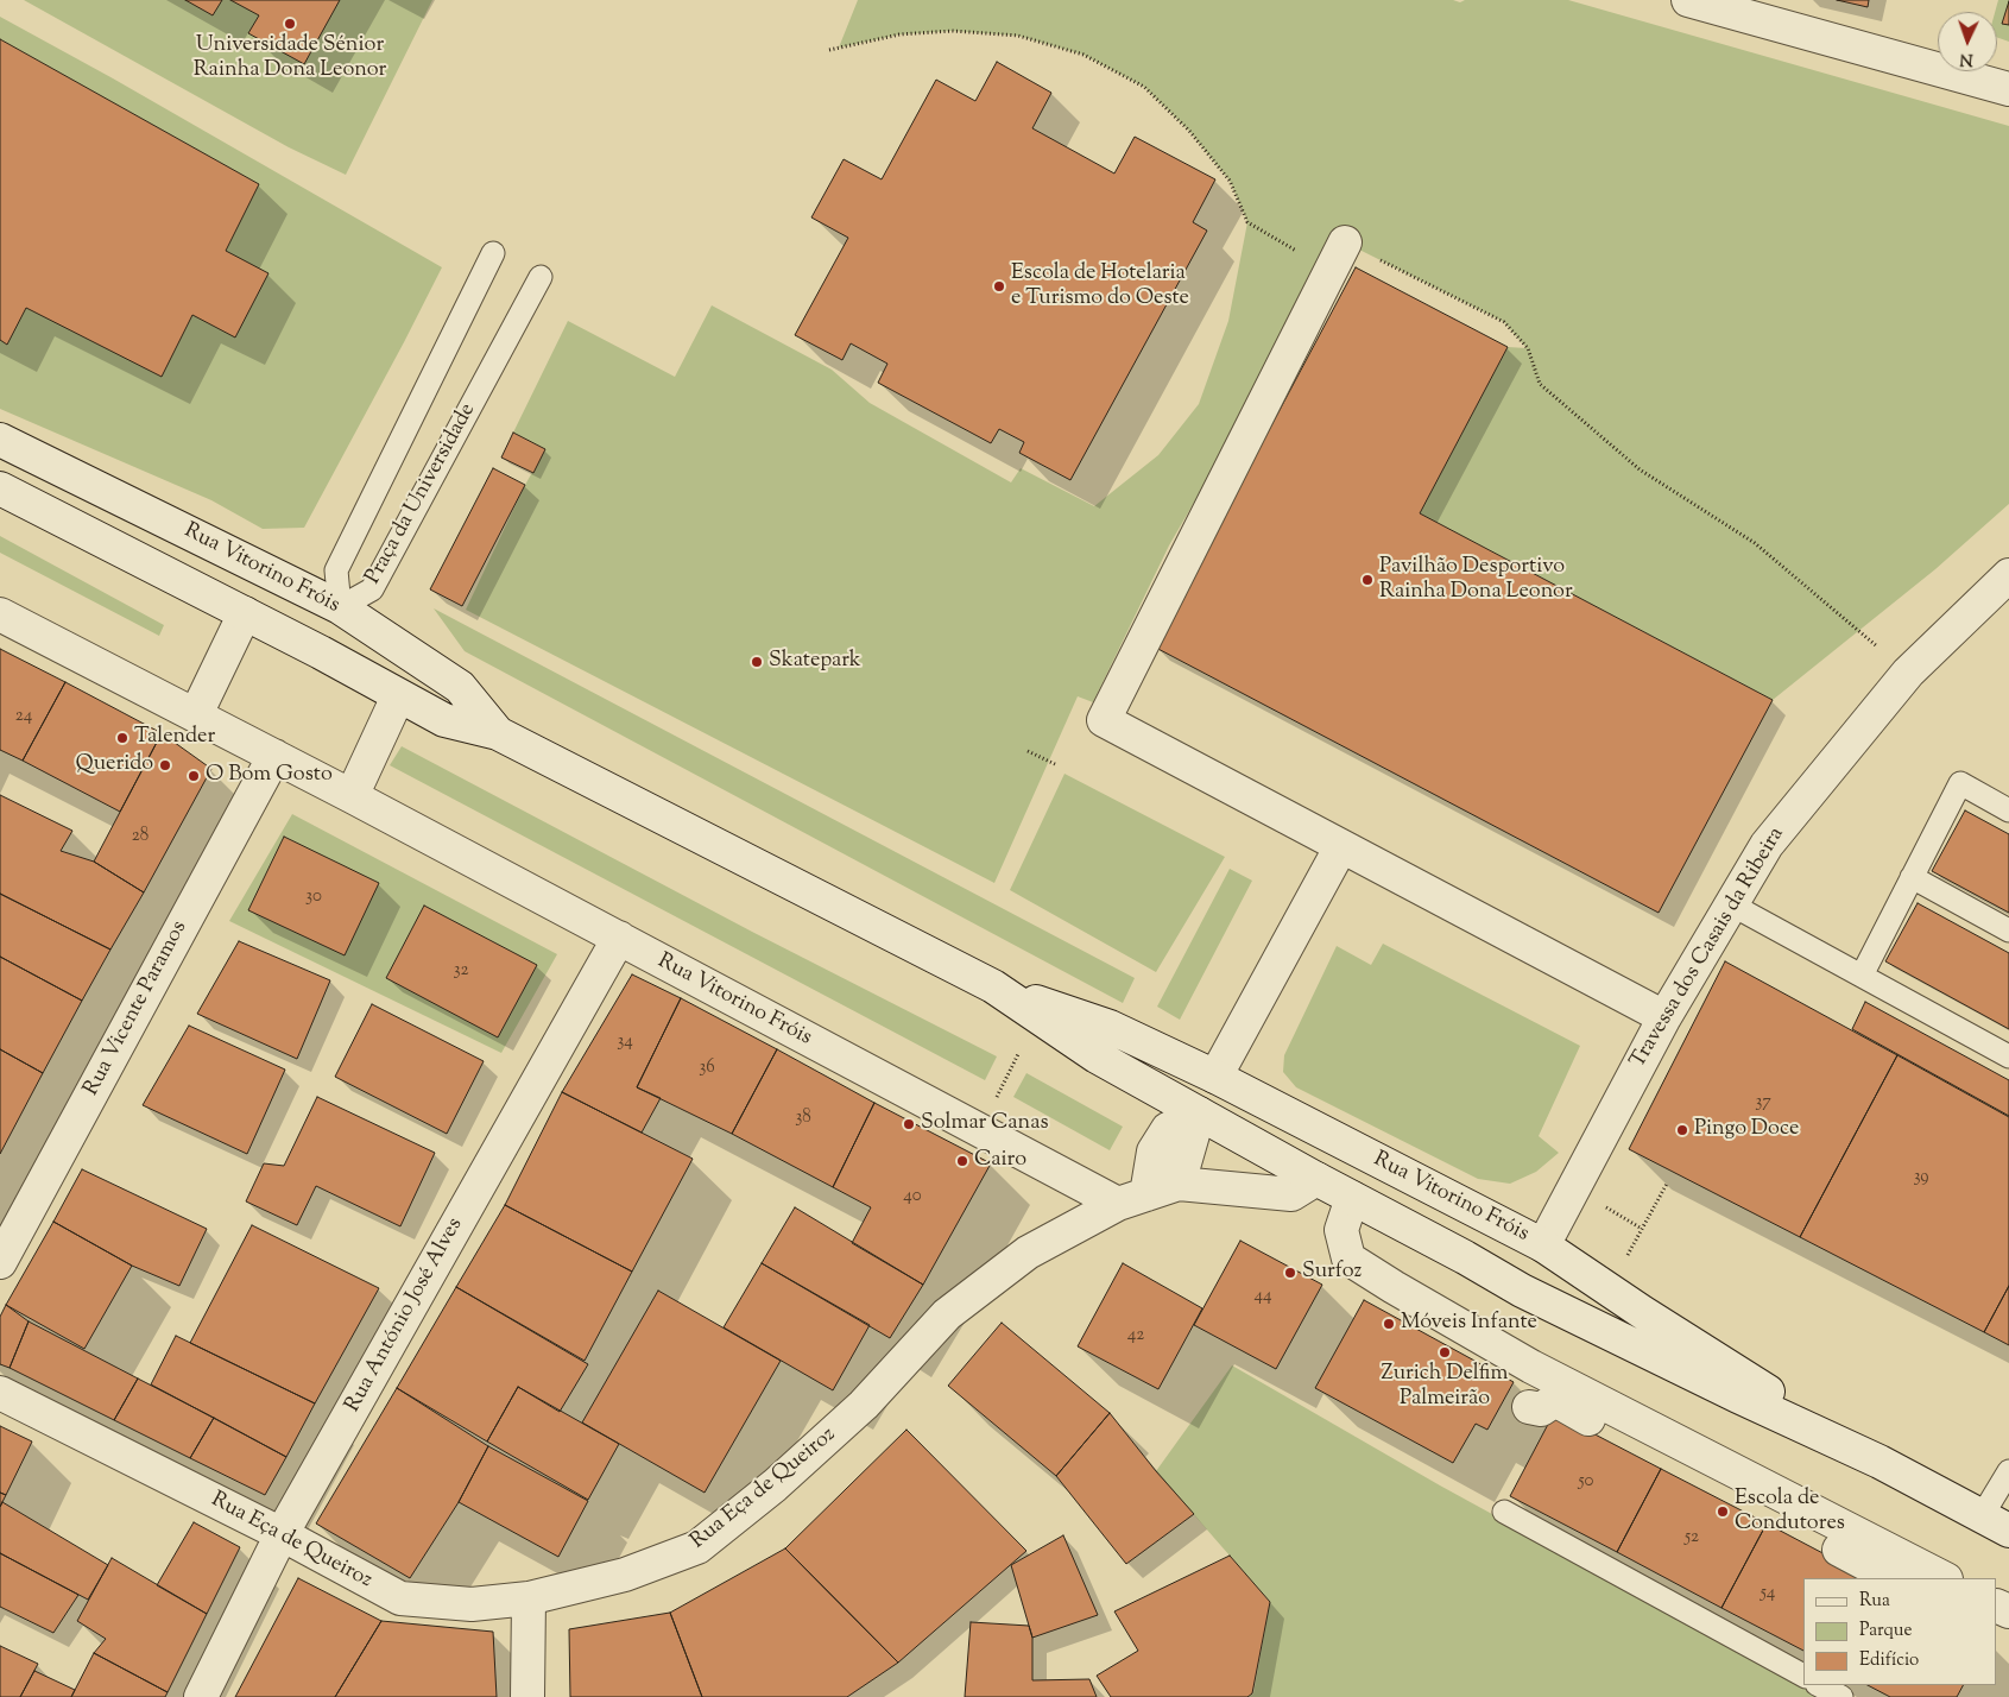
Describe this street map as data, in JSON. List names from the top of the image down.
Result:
{
  "streets": {
    "street": [
      "Rua Vitorino Fróis",
      "Travessa dos Casais da Ribeira",
      "Rua Vicente Paramos",
      "Rua António José Alves",
      "Rua Eça de Queiroz"
    ],
    "lane": ["Praça da Universidade"]
  },
  "crossings": [
    ["Praça da Universidade", "Rua Vitorino Fróis"],
    ["Rua Vitorino Fróis", "Travessa dos Casais da Ribeira"],
    ["Rua Vitorino Fróis", "Rua Vicente Paramos"],
    ["Rua Vitorino Fróis", "Rua António José Alves"],
    ["Rua Vitorino Fróis", "Rua Eça de Queiroz"],
    ["Rua António José Alves", "Rua Eça de Queiroz"]
  ],
  "places": [
    "Universidade Sénior Rainha Dona Leonor",
    "Escola de Hotelaria e Turismo do Oeste",
    "Pavilhão Desportivo Rainha Dona Leonor",
    "Skatepark",
    "Talender",
    "Querido",
    "O Bom Gosto",
    "Solmar Canas",
    "Pingo Doce",
    "Cairo",
    "Surfoz",
    "Móveis Infante",
    "Zurich Delfim Palmeirão",
    "Escola de Condutores"
  ],
  "house_numbers": [
    "24",
    "28",
    "30",
    "32",
    "34",
    "36",
    "37",
    "38",
    "39",
    "40",
    "44",
    "42",
    "50",
    "52",
    "54"
  ],
  "legend": ["Rua", "Parque", "Edifício"],
  "north": "bottom"
}
